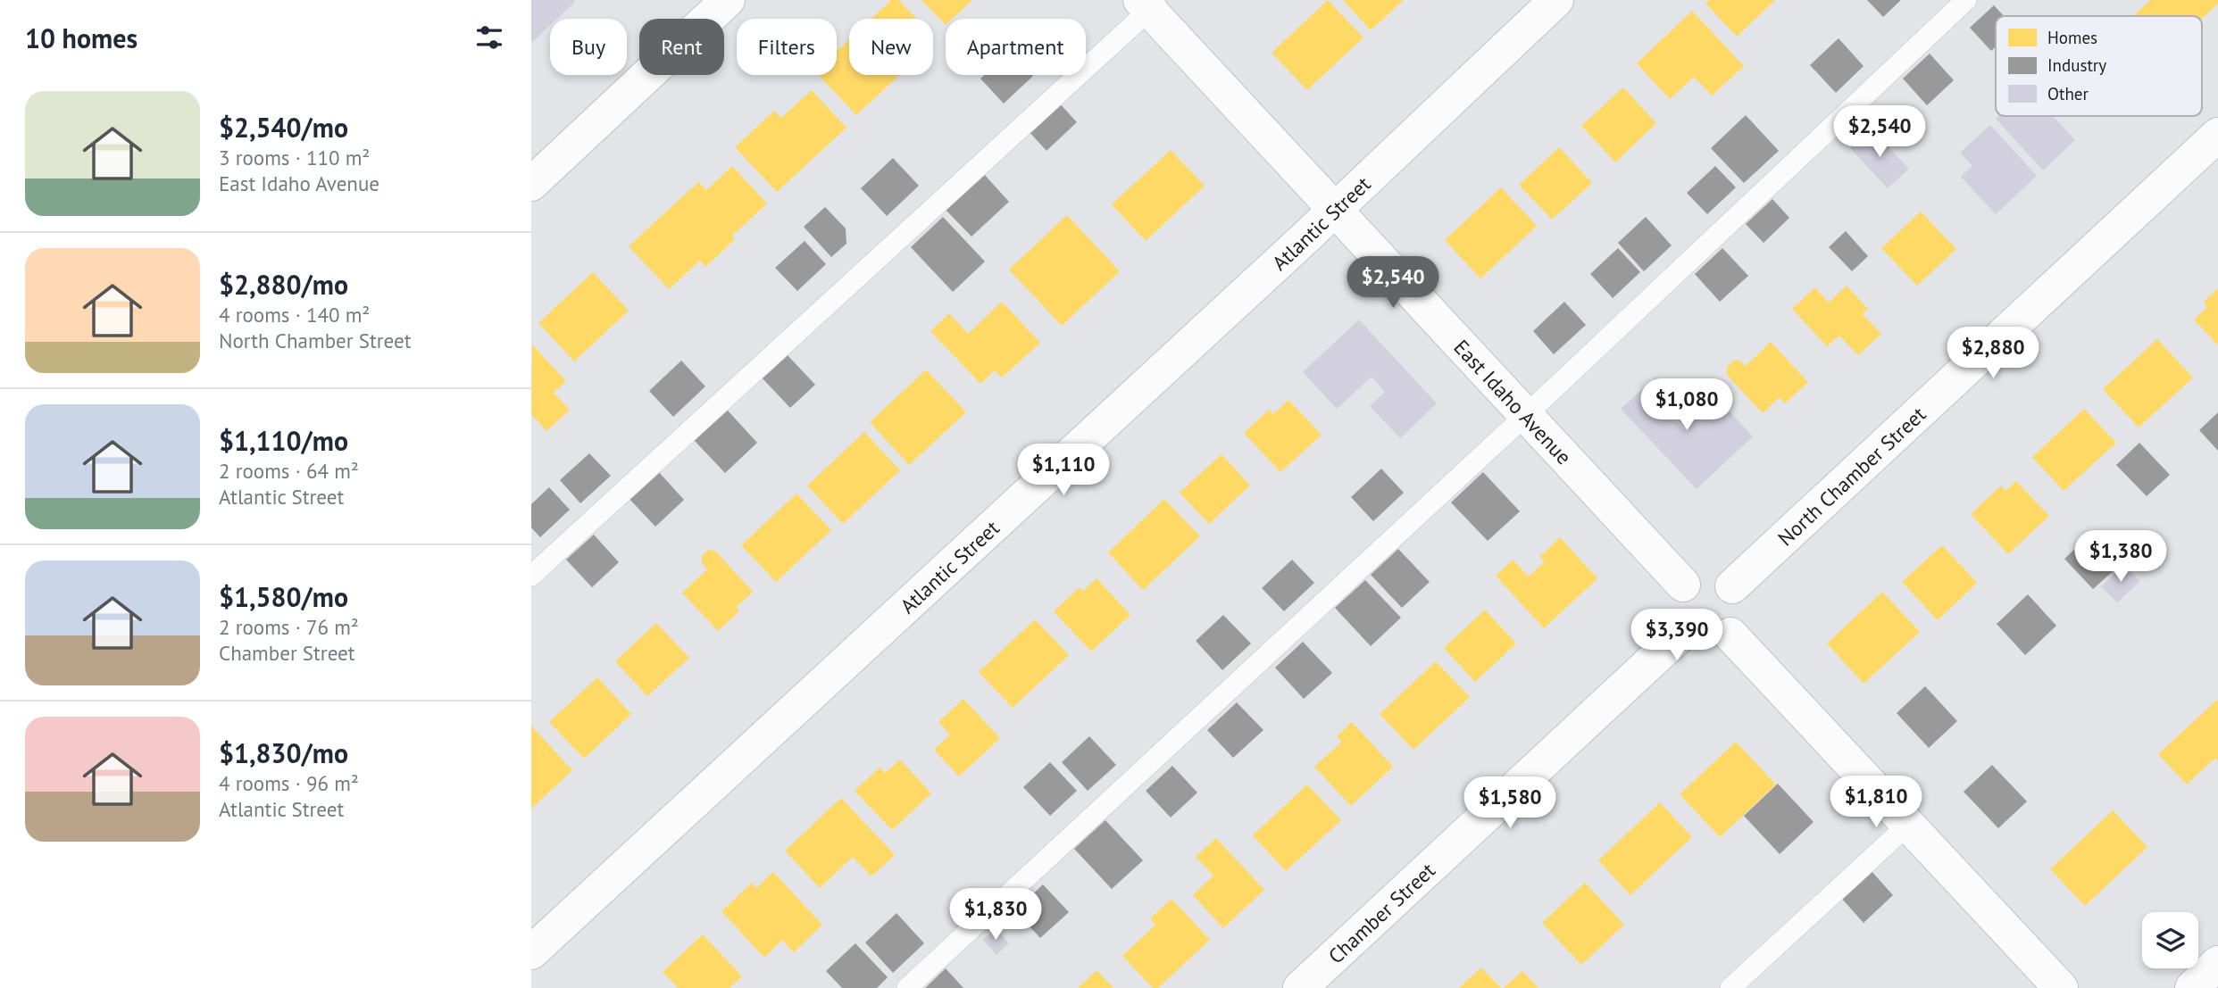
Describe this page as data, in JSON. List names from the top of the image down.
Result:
{
  "streets": {
    "street": [
      "Atlantic Street",
      "East Idaho Avenue",
      "North Chamber Street",
      "Chamber Street"
    ]
  },
  "crossings": [
    ["Atlantic Street", "East Idaho Avenue"],
    ["East Idaho Avenue", "North Chamber Street"],
    ["East Idaho Avenue", "Chamber Street"],
    ["North Chamber Street", "Chamber Street"]
  ],
  "legend": ["Homes", "Industry", "Other"],
  "page": {
    "heading": "10 homes",
    "chip": [
      "Buy",
      "Rent",
      "Filters",
      "New",
      "Apartment"
    ],
    "list": [
      {
        "name": "$2,540/mo",
        "note": "3 rooms · 110 m² · East Idaho Avenue"
      },
      {
        "name": "$2,880/mo",
        "note": "4 rooms · 140 m² · North Chamber Street"
      },
      {
        "name": "$1,110/mo",
        "note": "2 rooms · 64 m² · Atlantic Street"
      },
      {
        "name": "$1,580/mo",
        "note": "2 rooms · 76 m² · Chamber Street"
      },
      {
        "name": "$1,830/mo",
        "note": "4 rooms · 96 m² · Atlantic Street"
      }
    ],
    "price": [
      "$2,540",
      "$2,540",
      "$2,880",
      "$1,080",
      "$1,110",
      "$1,380",
      "$3,390",
      "$1,810",
      "$1,580",
      "$1,830"
    ]
  }
}
